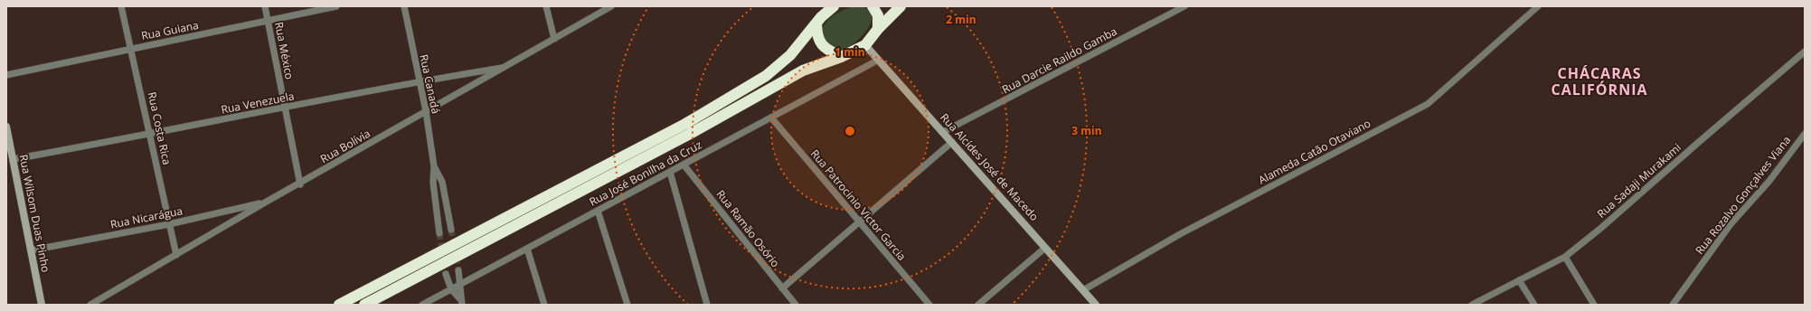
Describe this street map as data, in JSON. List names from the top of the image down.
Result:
{
  "streets": {
    "street": [
      "Rua Guiana",
      "Rua México",
      "Rua Darcie Raildo Gamba",
      "Rua Canadá",
      "Rua Venezuela",
      "Rua Costa Rica",
      "Rua Bolívia",
      "Alameda Catão Otaviano",
      "Rua Alcídes José de Macedo",
      "Rua José Bonilha da Cruz",
      "Rua Sadaji Murakami",
      "Rua Rozalvo Gonçalves Viana",
      "Rua Patrocinio Victor Garcia",
      "Rua Wilsom Duas Pinho",
      "Rua Nicarágua",
      "Rua Ramão Osório"
    ]
  },
  "crossings": [
    ["Rua Guiana", "Rua México"],
    ["Rua Guiana", "Rua Costa Rica"],
    ["Rua México", "Rua Venezuela"],
    ["Rua México", "Rua Bolívia"],
    ["Rua Darcie Raildo Gamba", "Rua Alcídes José de Macedo"],
    ["Rua Canadá", "Rua Venezuela"],
    ["Rua Canadá", "Rua Bolívia"],
    ["Rua Venezuela", "Rua Costa Rica"],
    ["Rua Venezuela", "Rua Bolívia"],
    ["Rua Venezuela", "Rua Wilsom Duas Pinho"],
    ["Rua Costa Rica", "Rua Bolívia"],
    ["Rua Costa Rica", "Rua Nicarágua"],
    ["Rua Bolívia", "Rua Nicarágua"],
    ["Alameda Catão Otaviano", "Rua Alcídes José de Macedo"],
    ["Rua Alcídes José de Macedo", "Rua José Bonilha da Cruz"],
    ["Rua José Bonilha da Cruz", "Rua Patrocinio Victor Garcia"],
    ["Rua José Bonilha da Cruz", "Rua Ramão Osório"],
    ["Rua Wilsom Duas Pinho", "Rua Nicarágua"]
  ],
  "districts": ["CHÁCARAS CALIFÓRNIA"],
  "rings": ["2 min", "1 min", "3 min"]
}
